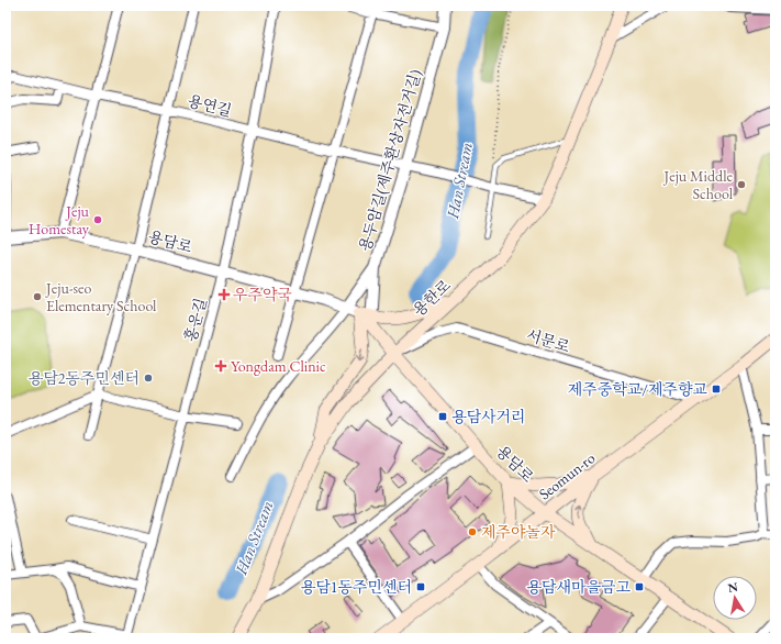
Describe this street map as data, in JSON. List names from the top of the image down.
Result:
{
  "streets": {
    "main road": ["용담로", "용한로", "Seomun-ro"],
    "street": [
      "용연길",
      "용두암길(제주환상자전거길)",
      "홍운길",
      "서문로"
    ]
  },
  "crossings": [
    ["용연길", "용두암길(제주환상자전거길)"],
    ["용연길", "용한로"],
    ["용연길", "홍운길"],
    ["용두암길(제주환상자전거길)", "용담로"],
    ["용담로", "용한로"],
    ["용담로", "홍운길"],
    ["용담로", "서문로"],
    ["용담로", "Seomun-ro"],
    ["용한로", "서문로"],
    ["서문로", "Seomun-ro"]
  ],
  "water": ["Han Stream"],
  "places": {
    "other": [
      "Jeju Middle School",
      "Jeju Homestay",
      "Jeju-seo Elementary School",
      "용담2동주민센터",
      "제주야놀자"
    ],
    "health": ["우주약국", "Yongdam Clinic"],
    "transit": [
      "제주중학교/제주향교",
      "용담사거리",
      "용담1동주민센터",
      "용담새마을금고"
    ]
  },
  "north": "top"
}
